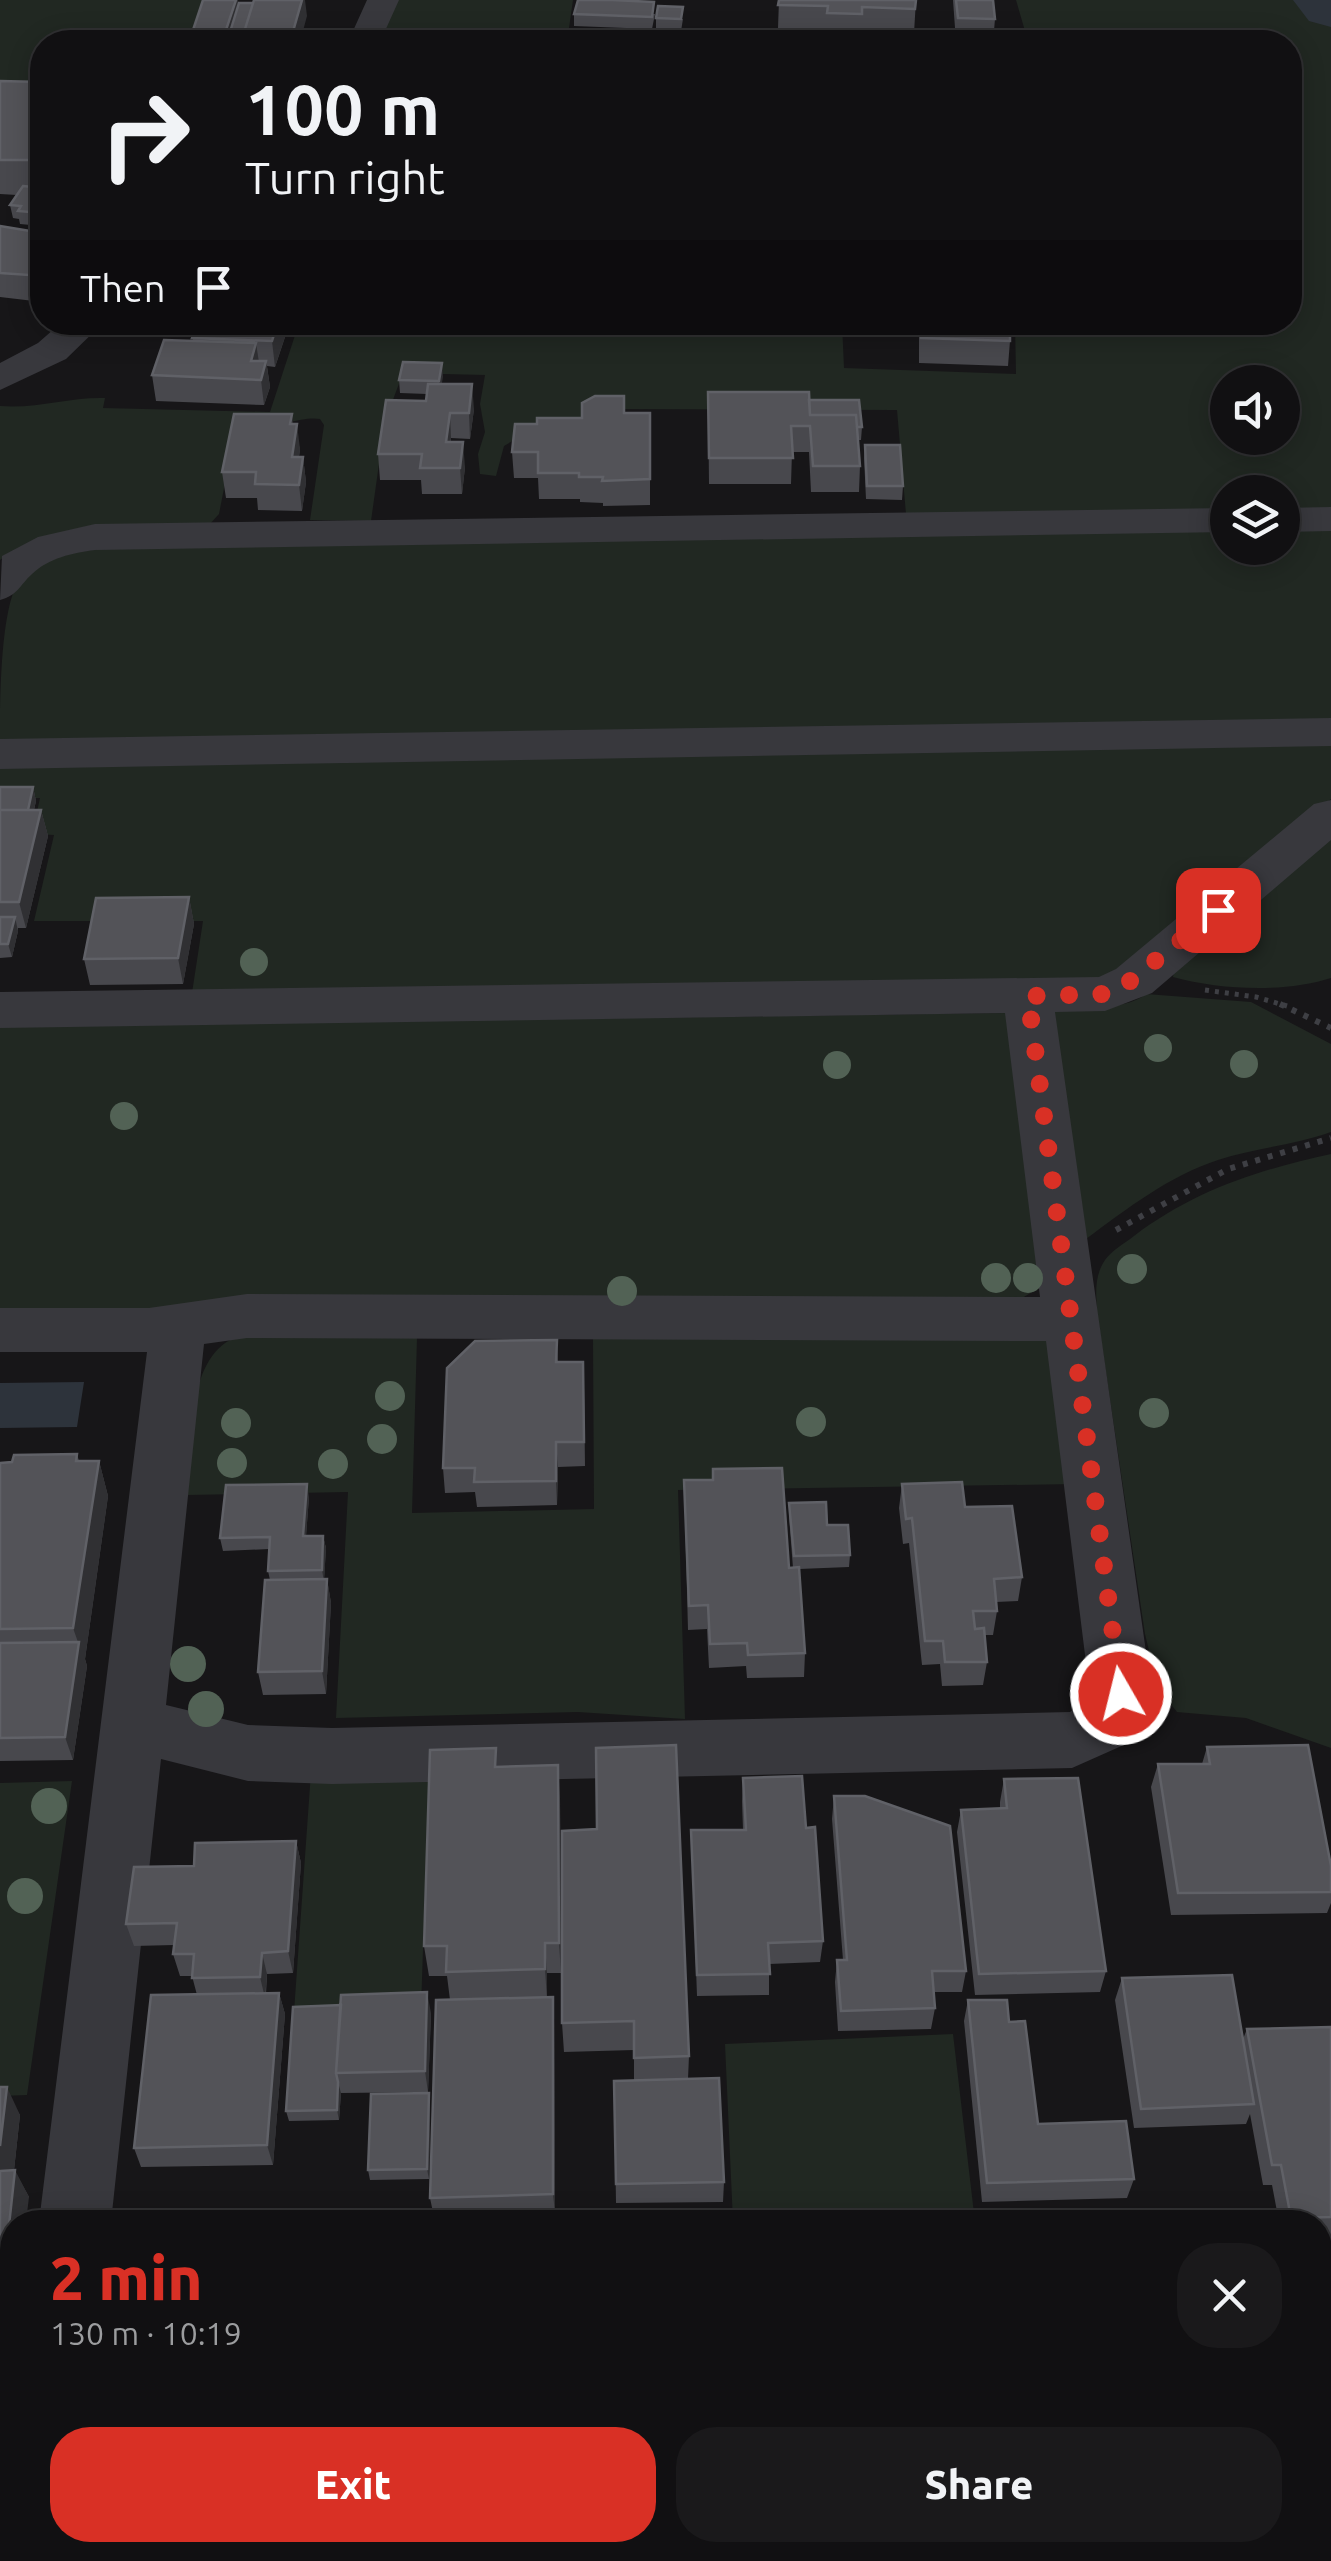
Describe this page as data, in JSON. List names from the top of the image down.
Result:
{
  "page": {
    "turn": ["100 m", "Turn right"],
    "then": "Then",
    "heading": ["2 min", "130 m · 10:19"],
    "buttons": ["Exit", "Share"]
  }
}
